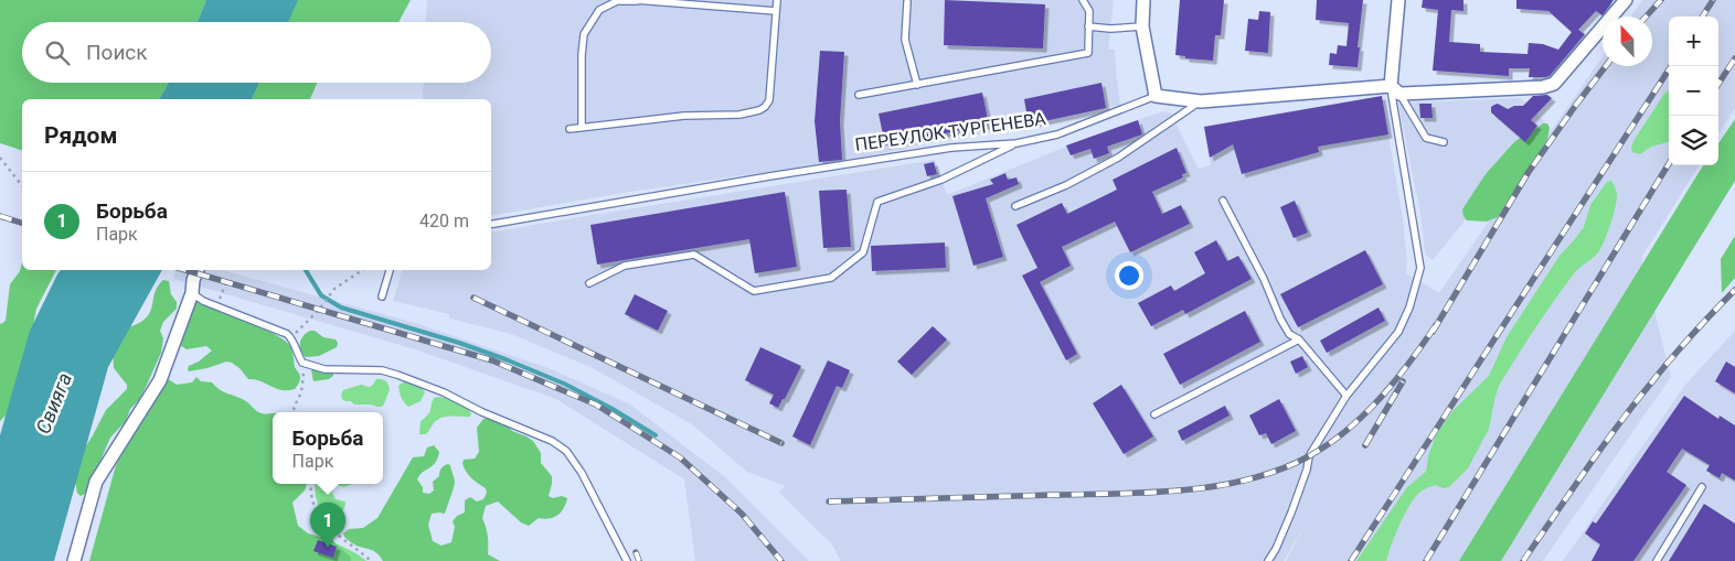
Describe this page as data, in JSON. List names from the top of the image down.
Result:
{
  "streets": {
    "street": ["ПЕРЕУЛОК ТУРГЕНЕВА"]
  },
  "water": ["Свияга"],
  "north": "top",
  "page": {
    "map_buttons": ["+", "−"],
    "search": "Поиск",
    "heading": "Рядом",
    "list": [
      {
        "mark": "1",
        "name": "Борьба",
        "note": "Парк",
        "value": "420 m"
      }
    ],
    "popup": ["Борьба", "Парк"],
    "pins": "1"
  }
}
